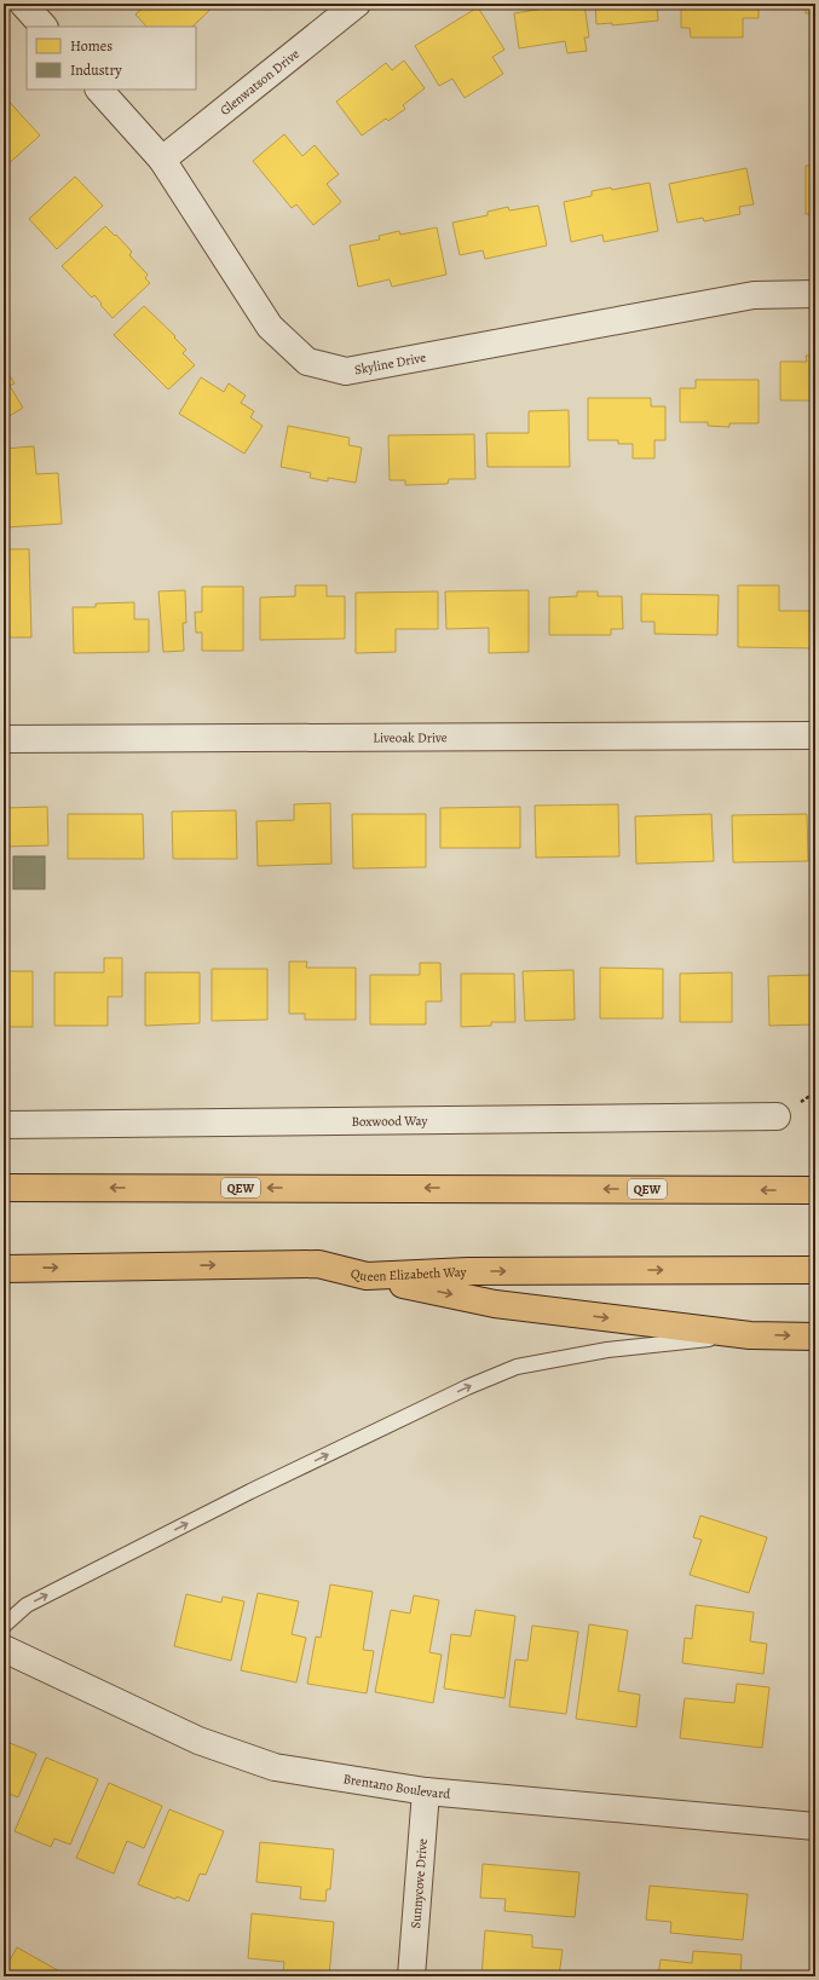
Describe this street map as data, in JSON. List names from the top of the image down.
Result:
{
  "streets": {
    "highway": ["QEW", "Queen Elizabeth Way"],
    "street": [
      "Glenwatson Drive",
      "Skyline Drive",
      "Liveoak Drive",
      "Boxwood Way",
      "Brentano Boulevard",
      "Sunnycove Drive"
    ]
  },
  "crossings": [
    ["Glenwatson Drive", "Skyline Drive"],
    ["Brentano Boulevard", "Sunnycove Drive"]
  ],
  "legend": ["Homes", "Industry"]
}
